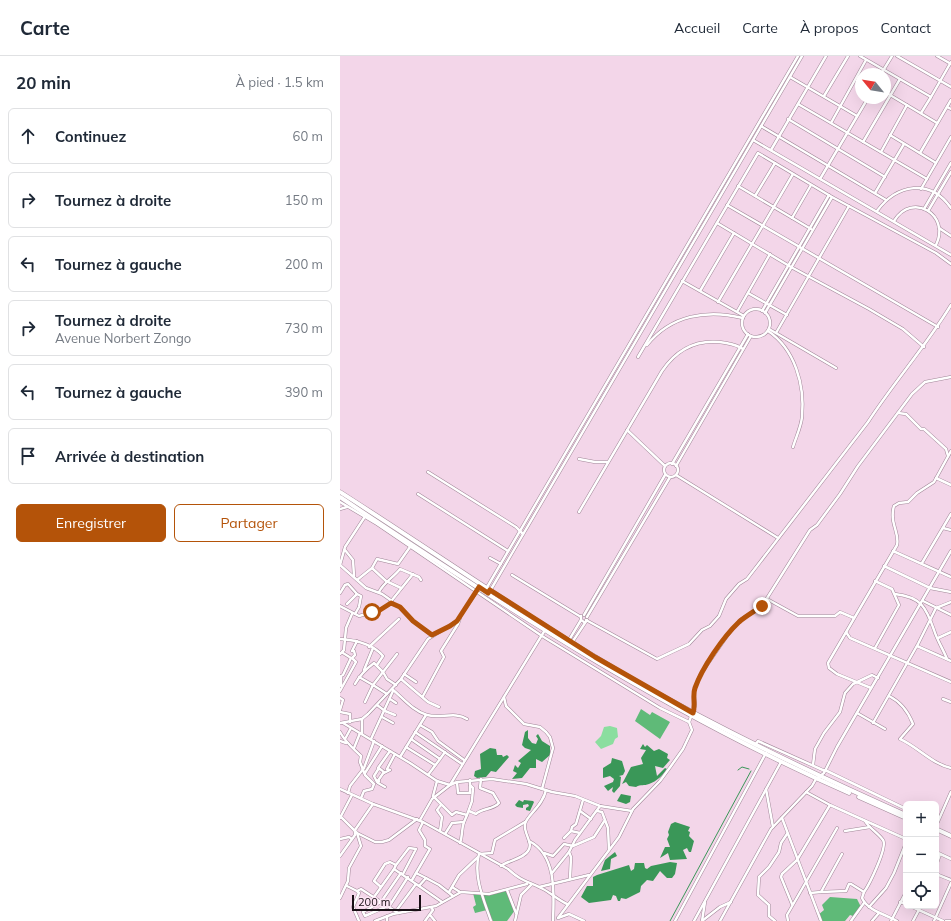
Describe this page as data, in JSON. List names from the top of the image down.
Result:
{
  "scale_bar": "200 m",
  "north": "top left",
  "page": {
    "header": "Carte",
    "nav": [
      "Accueil",
      "Carte",
      "À propos",
      "Contact"
    ],
    "heading": ["20 min", "À pied · 1.5 km"],
    "list": [
      ["Continuez", "60 m"],
      ["Tournez à droite", "150 m"],
      ["Tournez à gauche", "200 m"],
      ["Tournez à droite", "Avenue Norbert Zongo", "730 m"],
      ["Tournez à gauche", "390 m"],
      "Arrivée à destination"
    ],
    "buttons": ["Enregistrer", "Partager"],
    "map_buttons": ["+", "−"],
    "scale": "200 m"
  }
}
